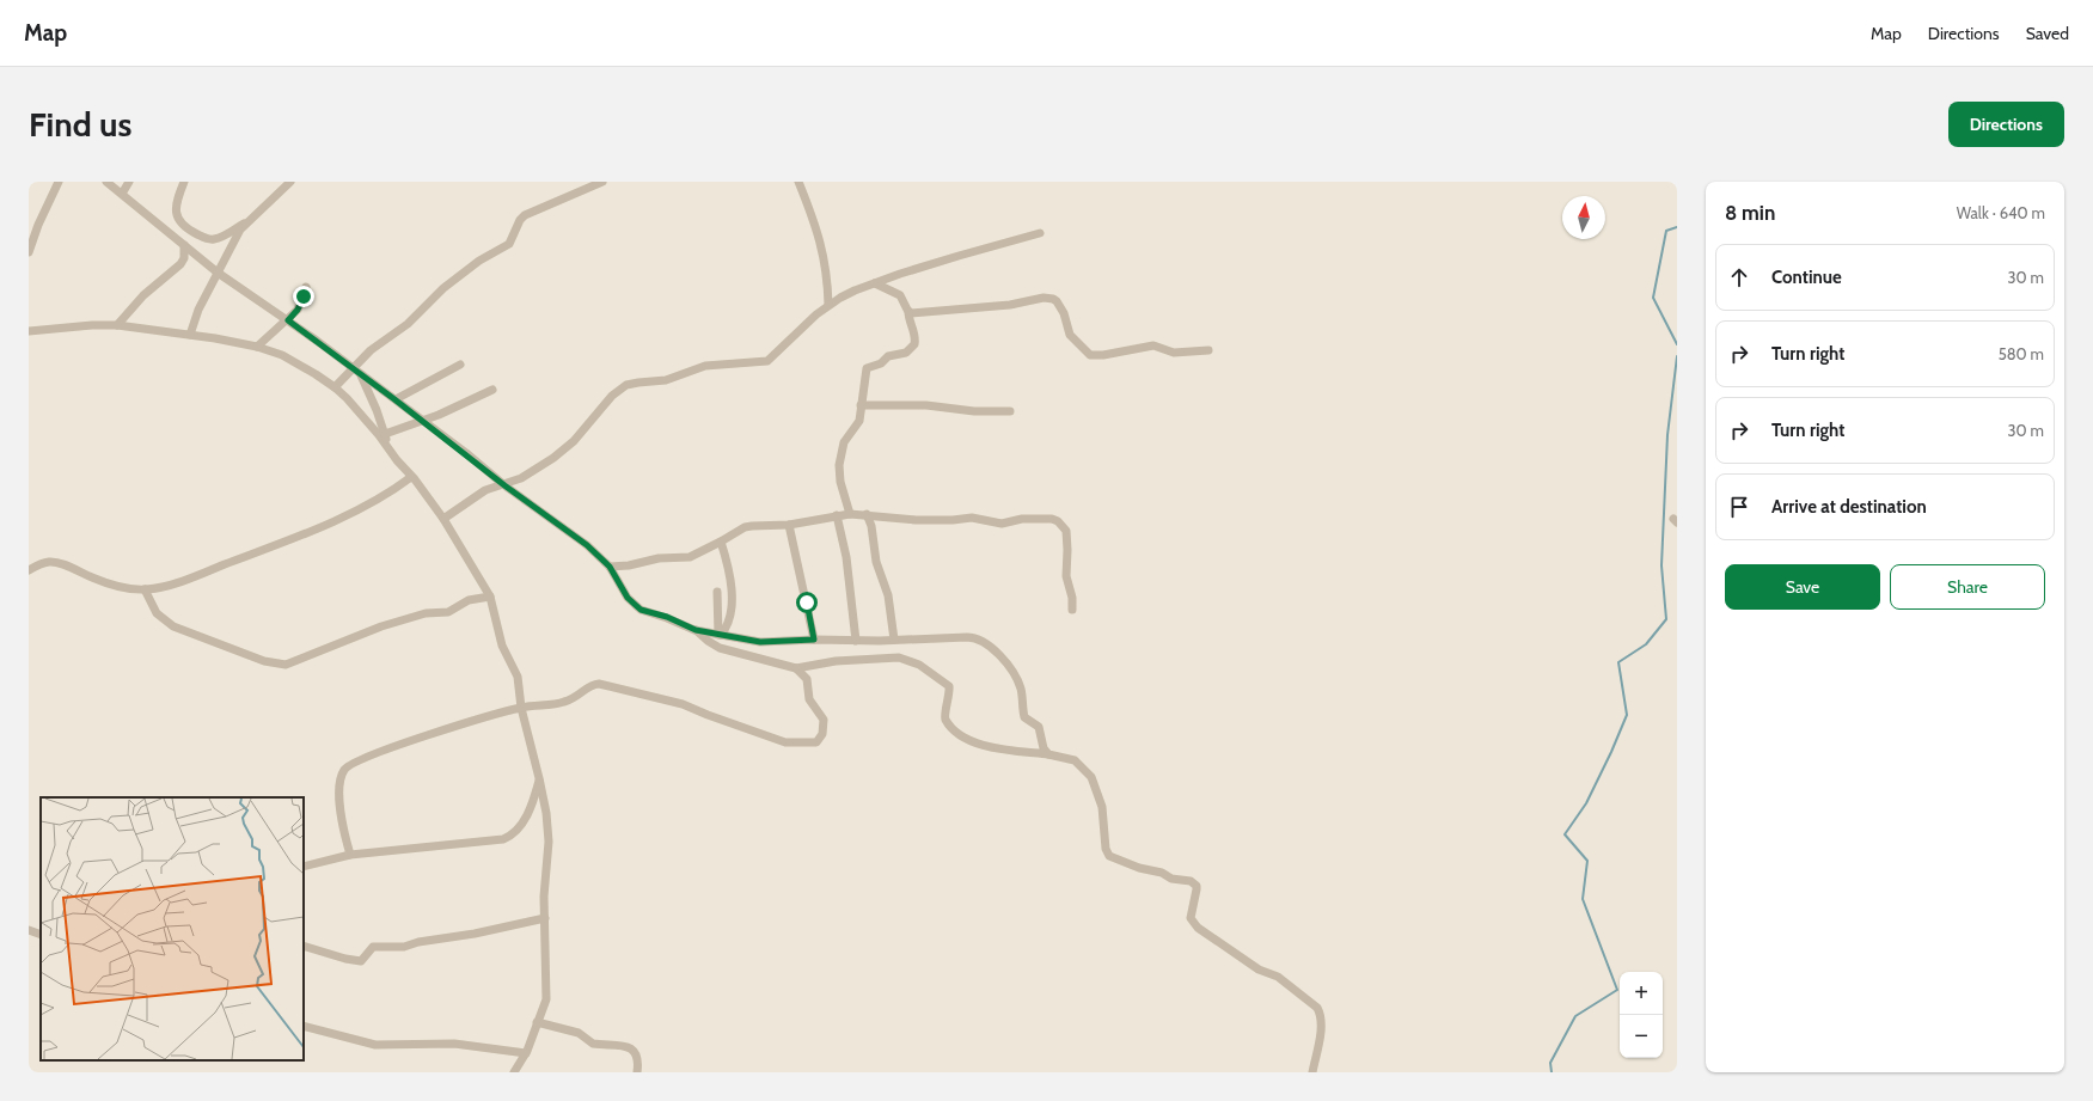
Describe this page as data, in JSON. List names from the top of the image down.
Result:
{
  "north": "top",
  "page": {
    "header": "Map",
    "nav": ["Map", "Directions", "Saved"],
    "buttons": [
      "Directions",
      ["Save", "Share"]
    ],
    "title": "Find us",
    "heading": ["8 min", "Walk · 640 m"],
    "list": [
      ["Continue", "30 m"],
      ["Turn right", "580 m"],
      ["Turn right", "30 m"],
      "Arrive at destination"
    ],
    "map_buttons": ["+", "−"]
  }
}
